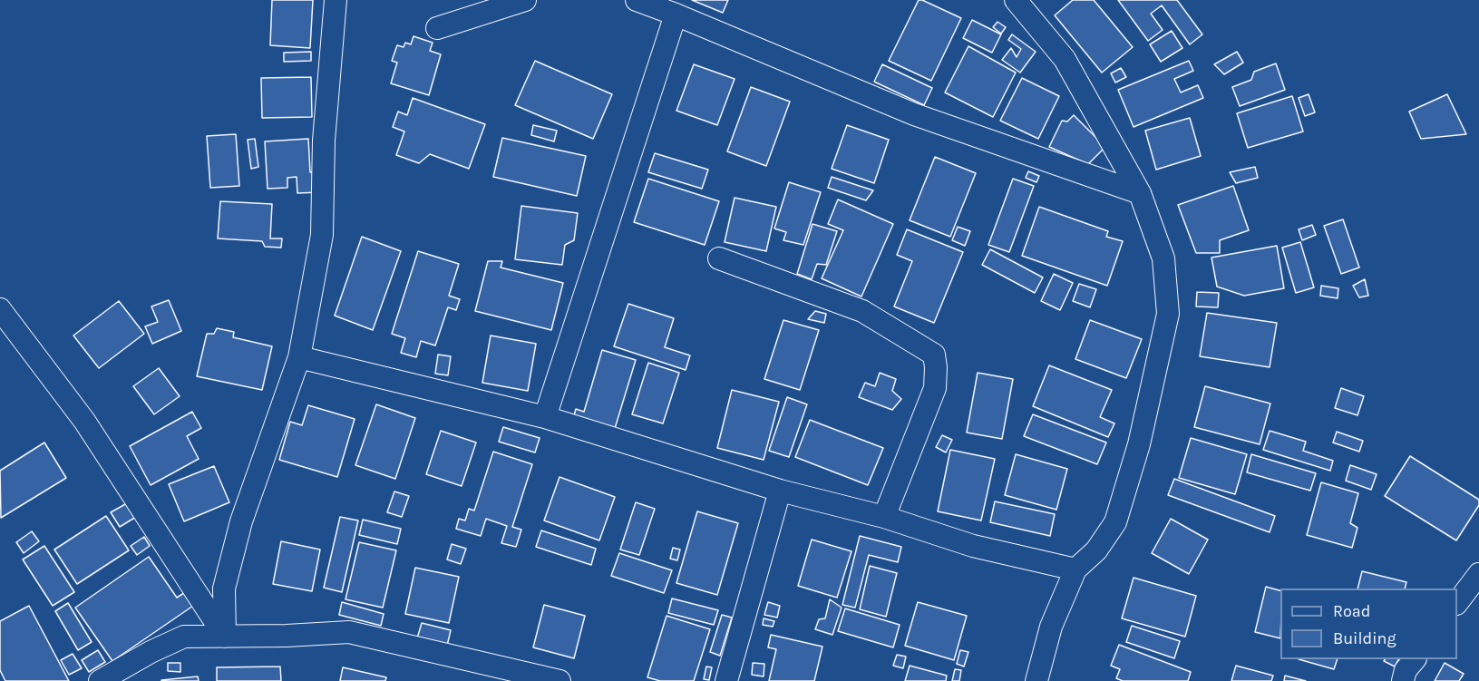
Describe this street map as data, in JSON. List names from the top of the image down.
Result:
{
  "legend": ["Road", "Building"]
}
